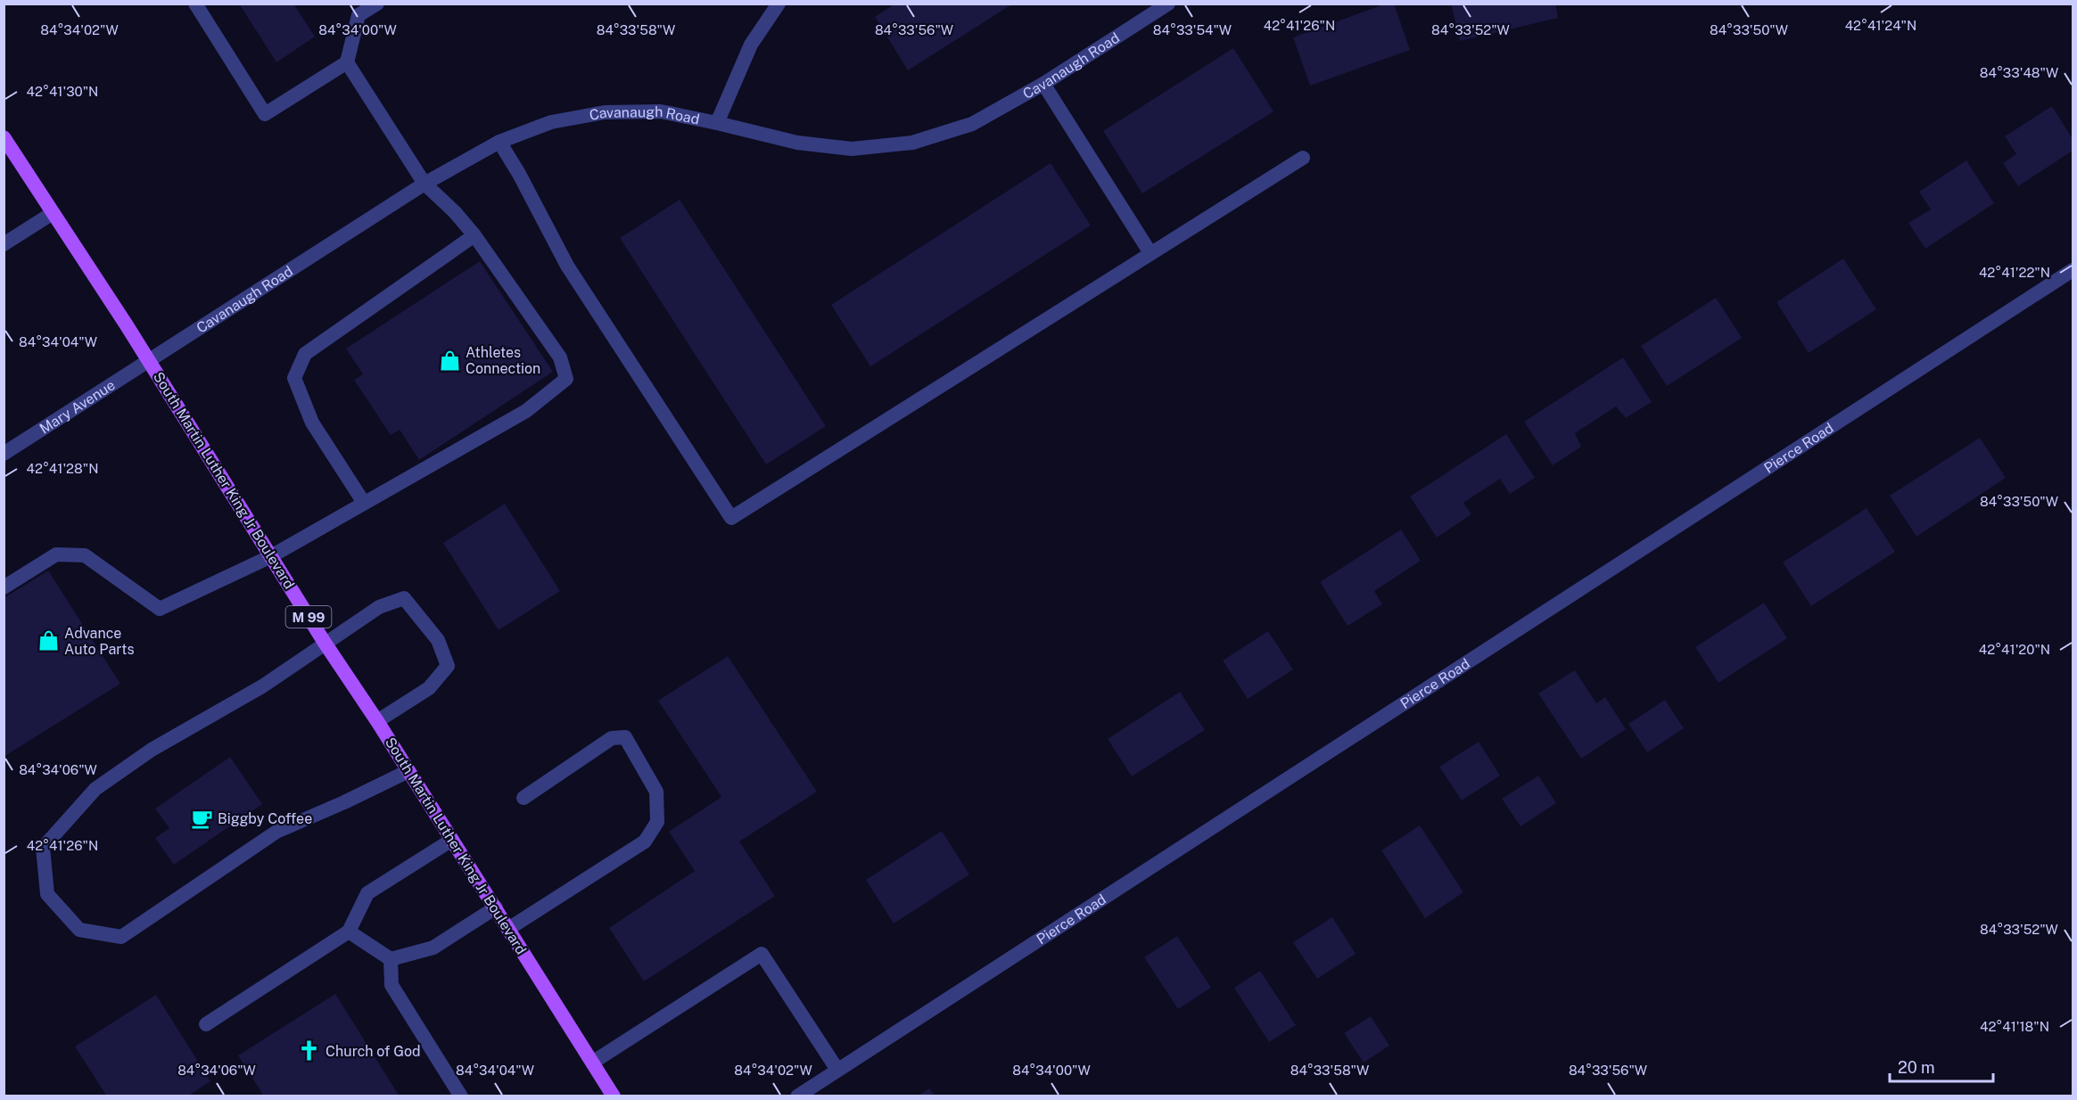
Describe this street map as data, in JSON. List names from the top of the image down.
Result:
{
  "streets": {
    "main road": ["South Martin Luther King Jr Boulevard", "M 99"],
    "street": ["Cavanaugh Road", "Mary Avenue", "Pierce Road"]
  },
  "crossings": [
    ["Cavanaugh Road", "Mary Avenue"],
    ["Cavanaugh Road", "South Martin Luther King Jr Boulevard"],
    ["Mary Avenue", "South Martin Luther King Jr Boulevard"]
  ],
  "places": {
    "shop": ["Athletes Connection", "Advance Auto Parts"],
    "cafe": ["Biggby Coffee"],
    "church": ["Church of God"]
  },
  "scale_bar": "20 m",
  "coordinates": [
    "42°41'26\"N",
    "42°41'24\"N",
    "84°33'50\"W",
    "84°34'02\"W",
    "84°34'00\"W",
    "84°33'58\"W",
    "84°33'56\"W",
    "84°33'54\"W",
    "84°33'52\"W",
    "84°33'48\"W",
    "42°41'30\"N",
    "42°41'22\"N",
    "84°34'04\"W",
    "42°41'28\"N",
    "42°41'20\"N",
    "84°34'06\"W",
    "42°41'18\"N"
  ]
}
